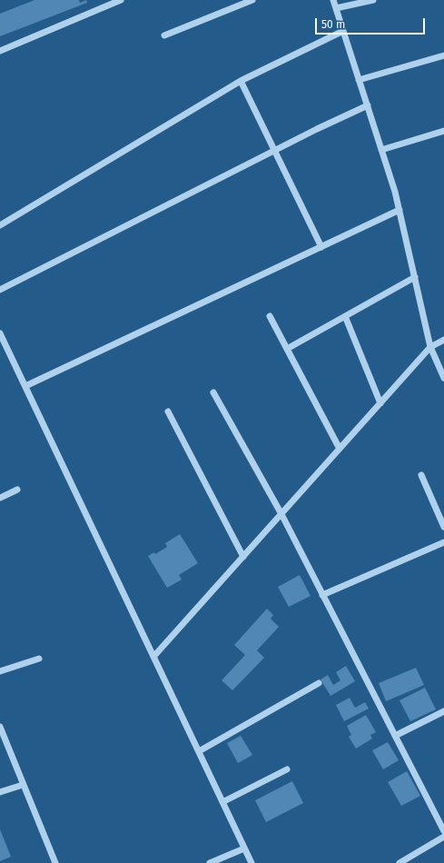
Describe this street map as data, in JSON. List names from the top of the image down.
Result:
{
  "scale_bar": "50 m"
}
